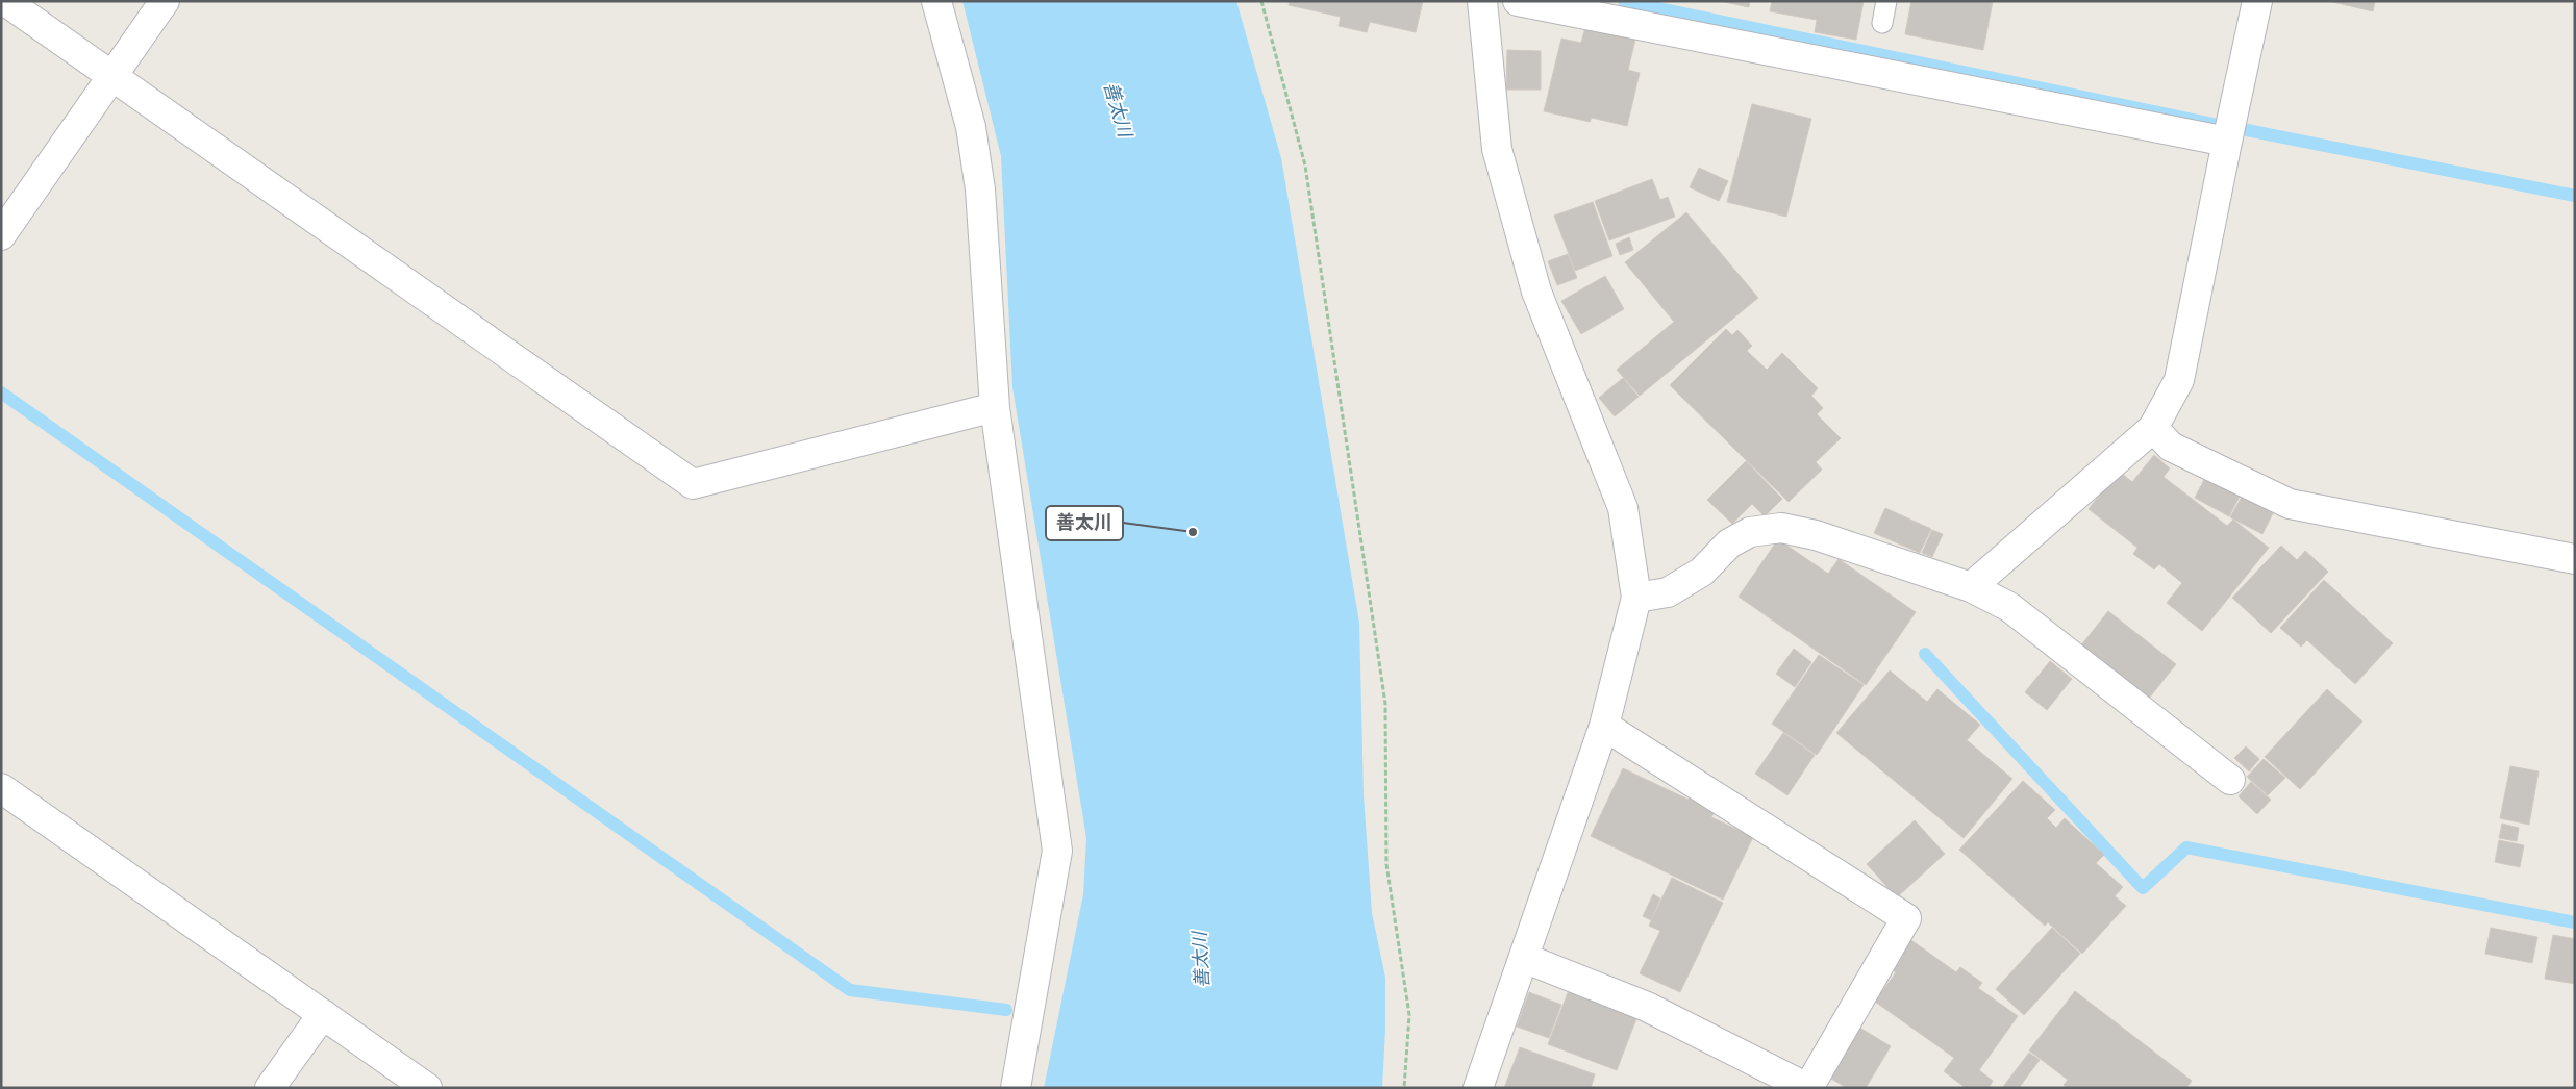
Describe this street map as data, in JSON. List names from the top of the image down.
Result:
{
  "water": ["善太川"],
  "places": ["善太川"]
}
